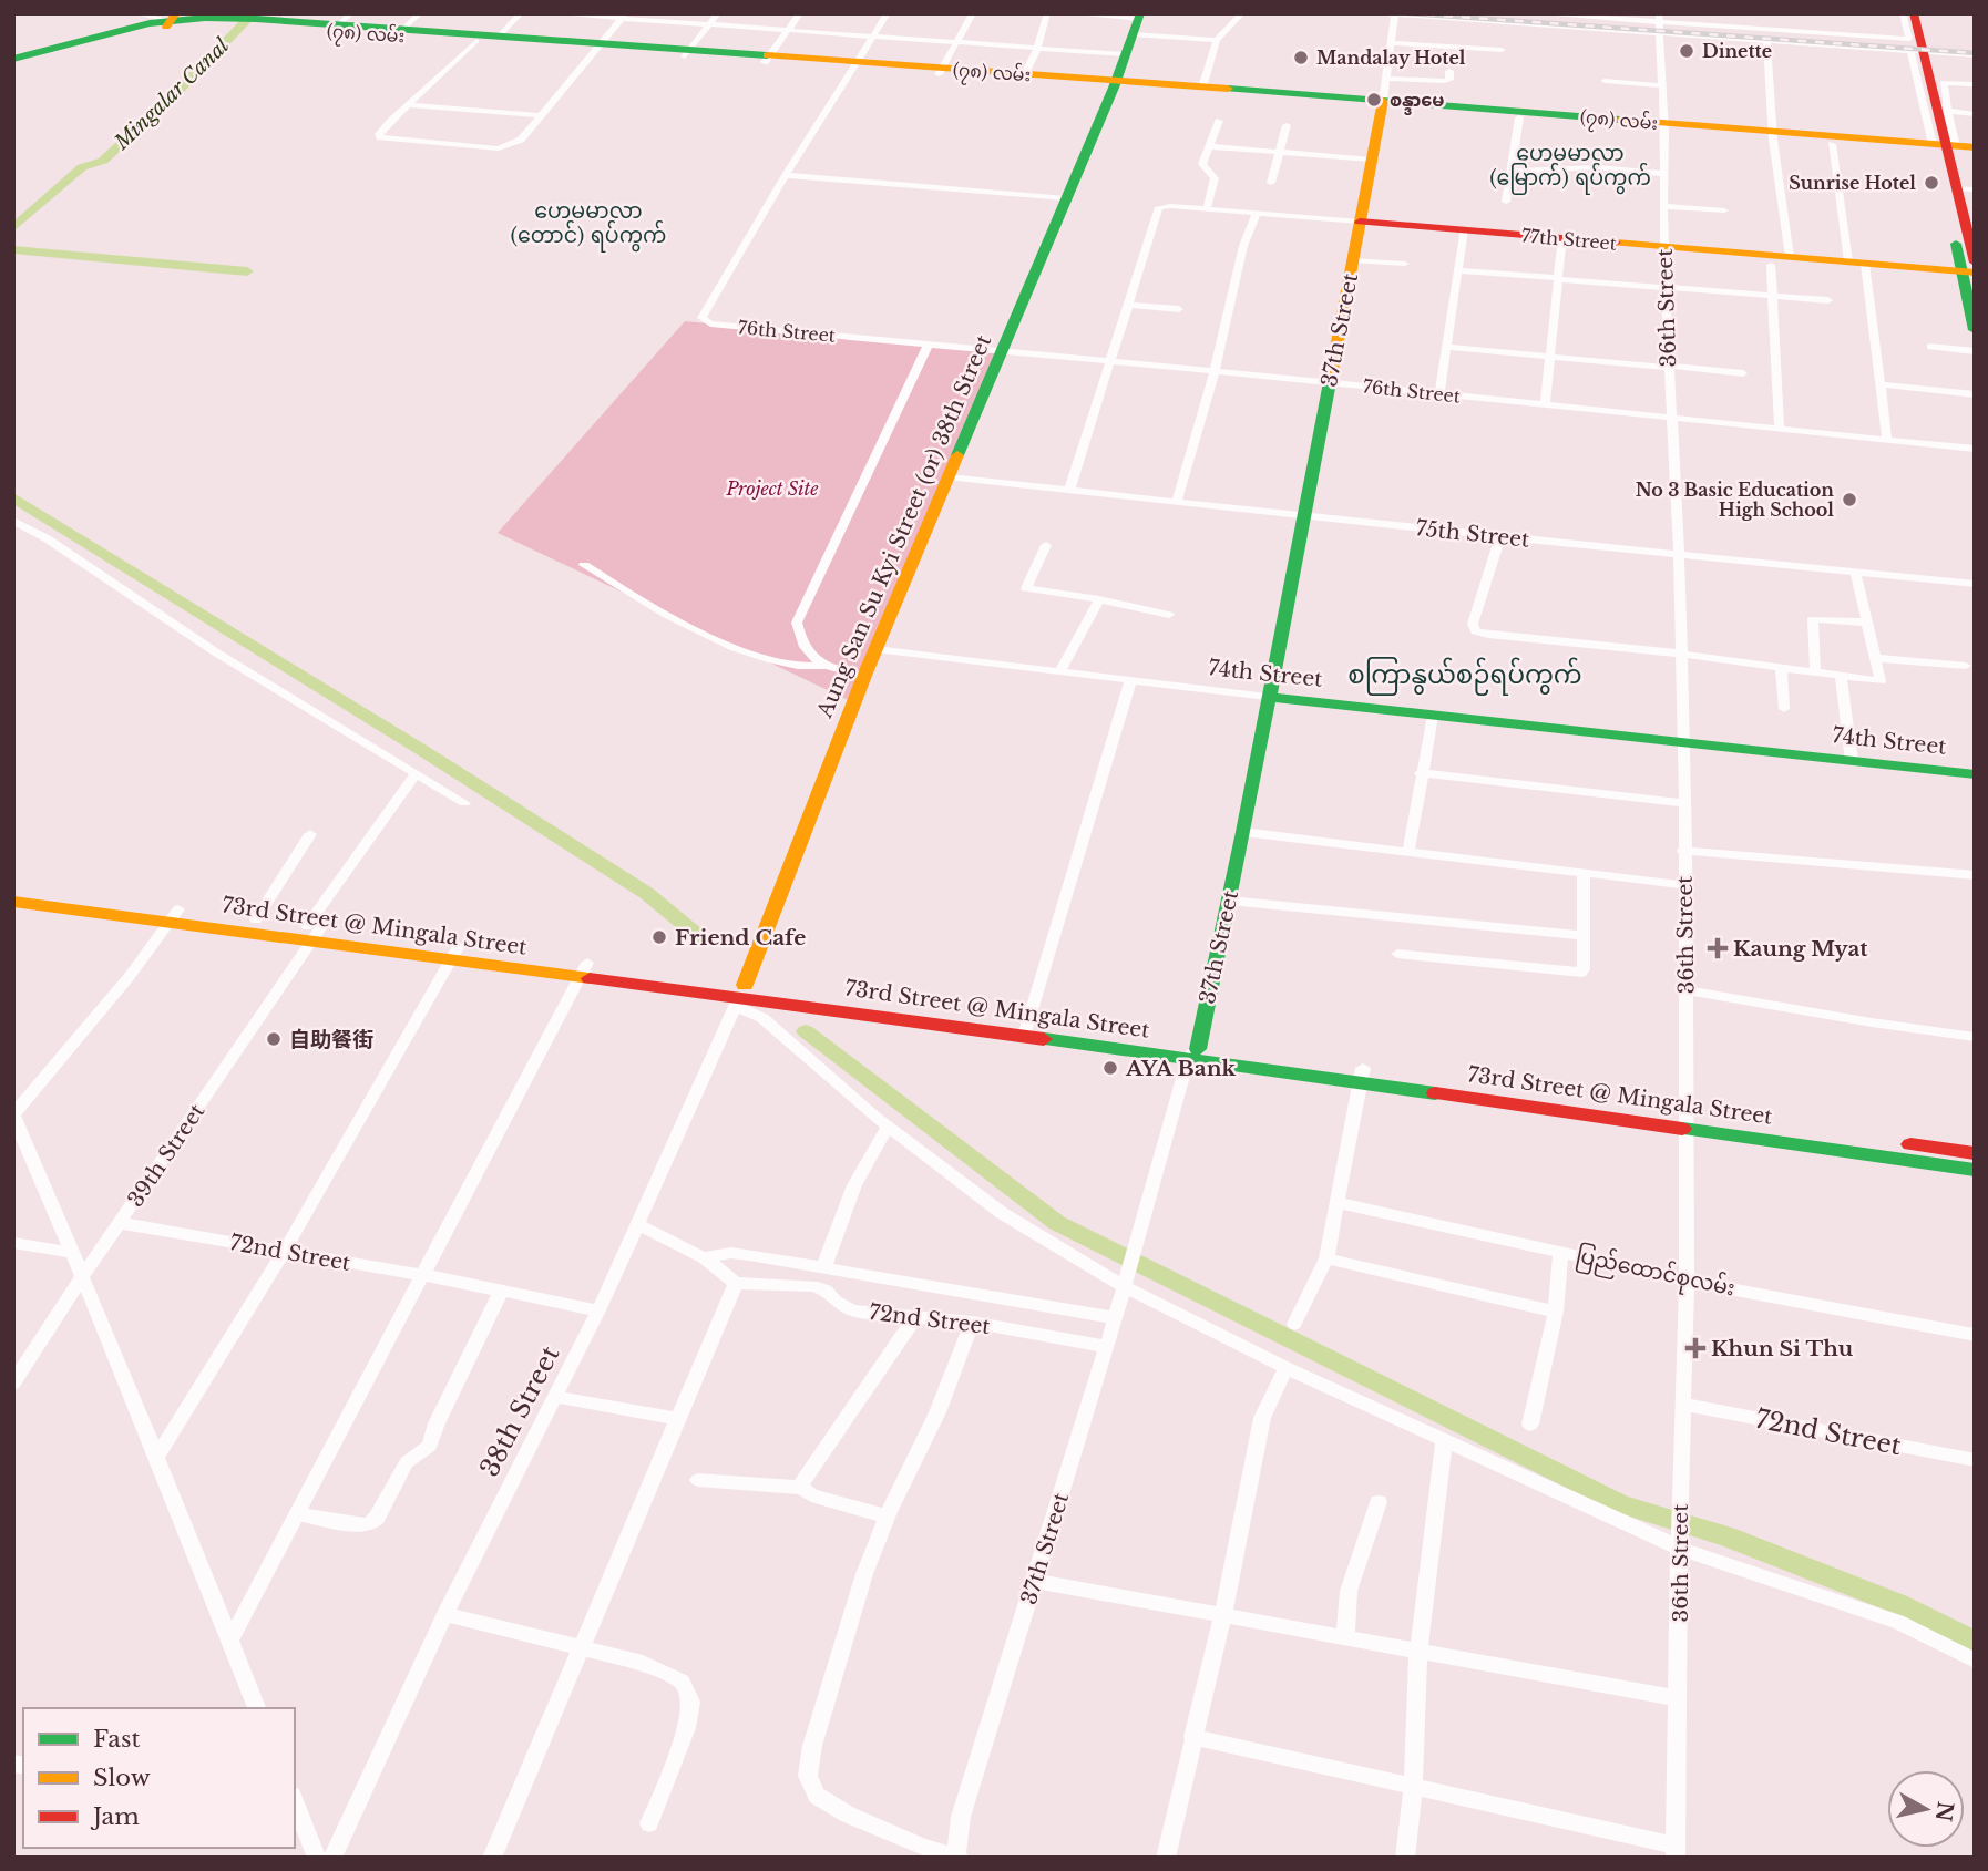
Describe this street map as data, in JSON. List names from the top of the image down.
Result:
{
  "streets": {
    "main road": [
      "(၇၈) လမ်း",
      "77th Street",
      "37th Street",
      "Aung San Su Kyi Street (or) 38th Street",
      "74th Street",
      "73rd Street @ Mingala Street"
    ],
    "street": [
      "36th Street",
      "76th Street",
      "75th Street",
      "39th Street",
      "72nd Street",
      "ပြည်ထောင်စုလမ်း",
      "38th Street"
    ]
  },
  "crossings": [
    ["(၇၈) လမ်း", "36th Street"],
    ["(၇၈) လမ်း", "37th Street"],
    ["(၇၈) လမ်း", "Aung San Su Kyi Street (or) 38th Street"],
    ["77th Street", "36th Street"],
    ["77th Street", "37th Street"],
    ["36th Street", "76th Street"],
    ["36th Street", "75th Street"],
    ["36th Street", "74th Street"],
    ["36th Street", "73rd Street @ Mingala Street"],
    ["36th Street", "72nd Street"],
    ["36th Street", "ပြည်ထောင်စုလမ်း"],
    ["37th Street", "76th Street"],
    ["37th Street", "75th Street"],
    ["37th Street", "74th Street"],
    ["37th Street", "73rd Street @ Mingala Street"],
    ["37th Street", "72nd Street"],
    ["76th Street", "Aung San Su Kyi Street (or) 38th Street"],
    ["Aung San Su Kyi Street (or) 38th Street", "75th Street"],
    ["Aung San Su Kyi Street (or) 38th Street", "74th Street"],
    ["Aung San Su Kyi Street (or) 38th Street", "73rd Street @ Mingala Street"],
    ["Aung San Su Kyi Street (or) 38th Street", "38th Street"],
    ["73rd Street @ Mingala Street", "39th Street"],
    ["73rd Street @ Mingala Street", "38th Street"],
    ["39th Street", "72nd Street"],
    ["72nd Street", "38th Street"]
  ],
  "districts": ["ဟေမမာလာ (မြောက်) ရပ်ကွက်", "ဟေမမာလာ (တောင်) ရပ်ကွက်", "စကြာနွယ်စဉ်ရပ်ကွက်"],
  "water": ["Mingalar Canal"],
  "parks": ["Project Site"],
  "places": {
    "other": [
      "Dinette",
      "Mandalay Hotel",
      "စန္ဒာမေ",
      "Sunrise Hotel",
      "No 3 Basic Education High School",
      "Friend Cafe",
      "自助餐街",
      "AYA Bank"
    ],
    "health": ["Kaung Myat", "Khun Si Thu"]
  },
  "legend": ["Fast", "Slow", "Jam"],
  "north": "right"
}
